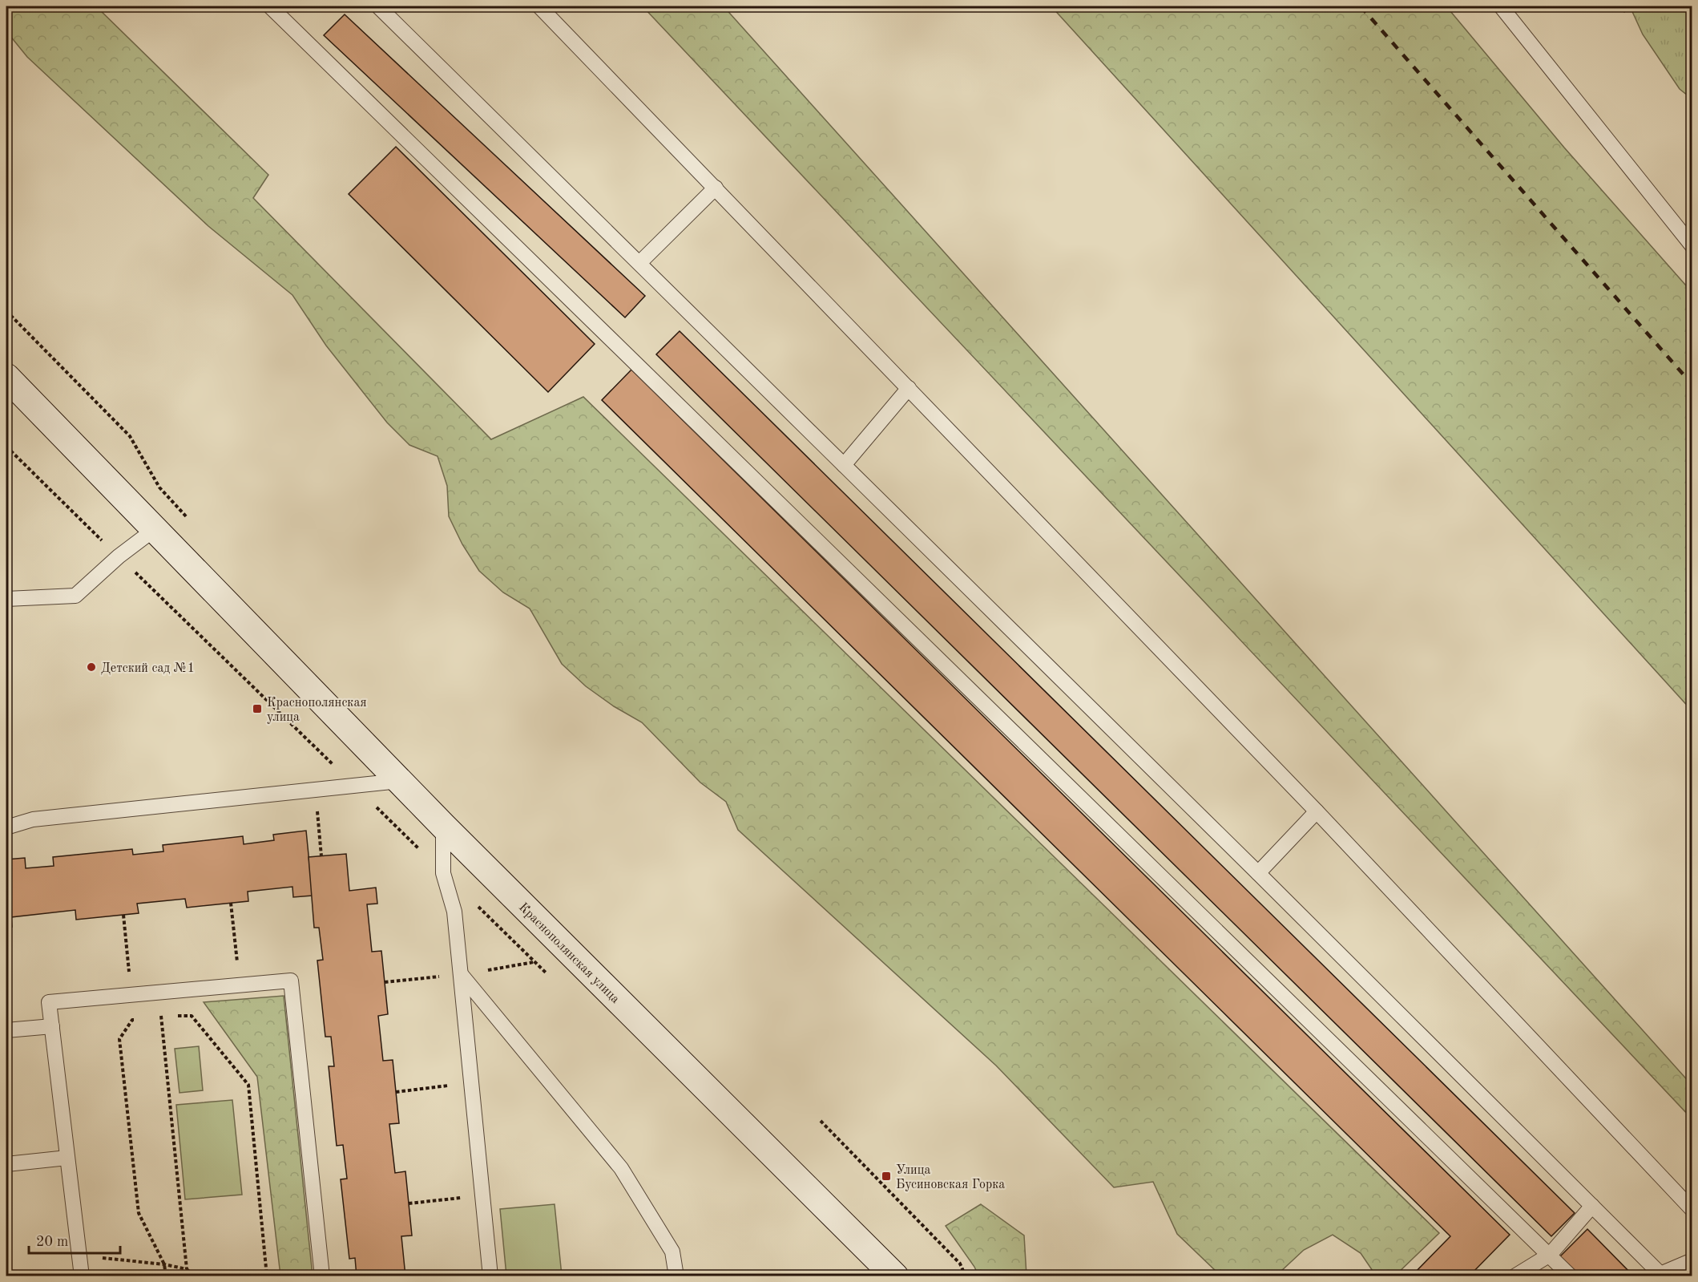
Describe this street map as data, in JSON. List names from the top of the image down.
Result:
{
  "streets": {
    "street": ["Краснополянская улица"]
  },
  "places": {
    "other": ["Детский сад №1"],
    "transit": ["Краснополянская улица", "Улица Бусиновская Горка"]
  },
  "scale_bar": "20 m"
}
